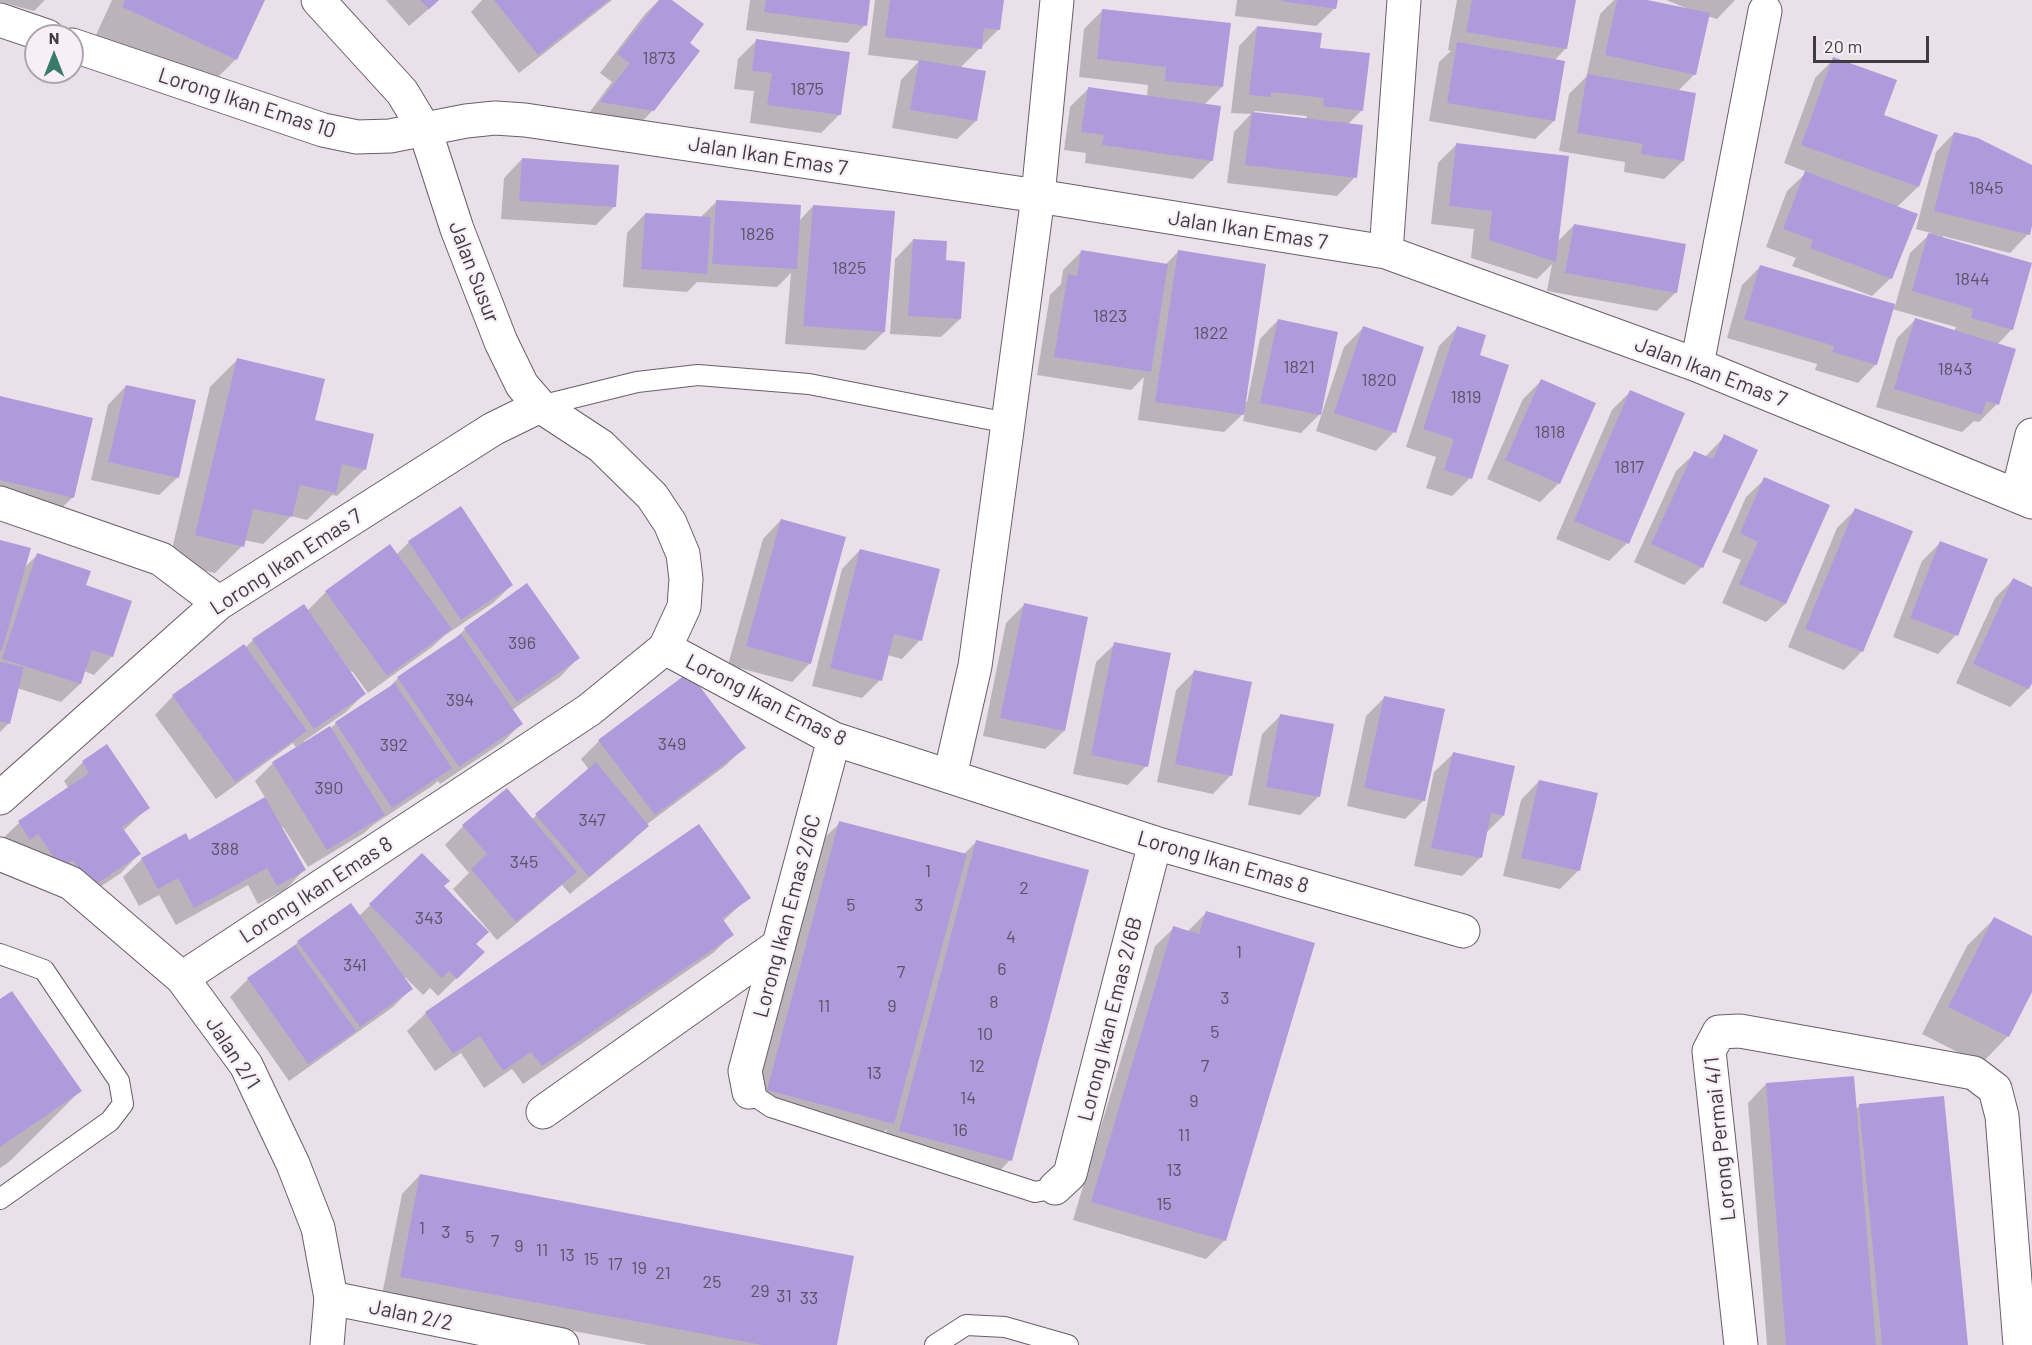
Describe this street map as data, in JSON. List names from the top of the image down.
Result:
{
  "streets": {
    "street": [
      "Lorong Ikan Emas 10",
      "Jalan Ikan Emas 7",
      "Jalan Susur",
      "Lorong Ikan Emas 7",
      "Lorong Ikan Emas 8",
      "Lorong Ikan Emas 2/6C",
      "Lorong Ikan Emas 2/6B",
      "Jalan 2/1",
      "Lorong Permai 4/1",
      "Jalan 2/2"
    ]
  },
  "crossings": [
    ["Lorong Ikan Emas 10", "Jalan Ikan Emas 7"],
    ["Lorong Ikan Emas 10", "Jalan Susur"],
    ["Jalan Ikan Emas 7", "Jalan Susur"],
    ["Jalan Susur", "Lorong Ikan Emas 7"],
    ["Jalan Susur", "Lorong Ikan Emas 8"],
    ["Lorong Ikan Emas 8", "Lorong Ikan Emas 2/6C"],
    ["Lorong Ikan Emas 8", "Lorong Ikan Emas 2/6B"],
    ["Lorong Ikan Emas 8", "Jalan 2/1"],
    ["Jalan 2/1", "Jalan 2/2"]
  ],
  "house_numbers": [
    "1873",
    "1875",
    "1845",
    "1826",
    "1825",
    "1844",
    "1823",
    "1822",
    "1821",
    "1843",
    "1820",
    "1819",
    "1818",
    "1817",
    "396",
    "394",
    "349",
    "392",
    "390",
    "347",
    "388",
    "345",
    "1",
    "2",
    "5",
    "3",
    "343",
    "4",
    "1",
    "341",
    "6",
    "7",
    "3",
    "8",
    "11",
    "9",
    "5",
    "10",
    "12",
    "7",
    "13",
    "14",
    "9",
    "16",
    "11",
    "13",
    "15",
    "1",
    "3",
    "5",
    "7",
    "9",
    "11",
    "13",
    "15",
    "17",
    "19",
    "21",
    "25",
    "29",
    "31",
    "33"
  ],
  "scale_bar": "20 m",
  "north": "top"
}
